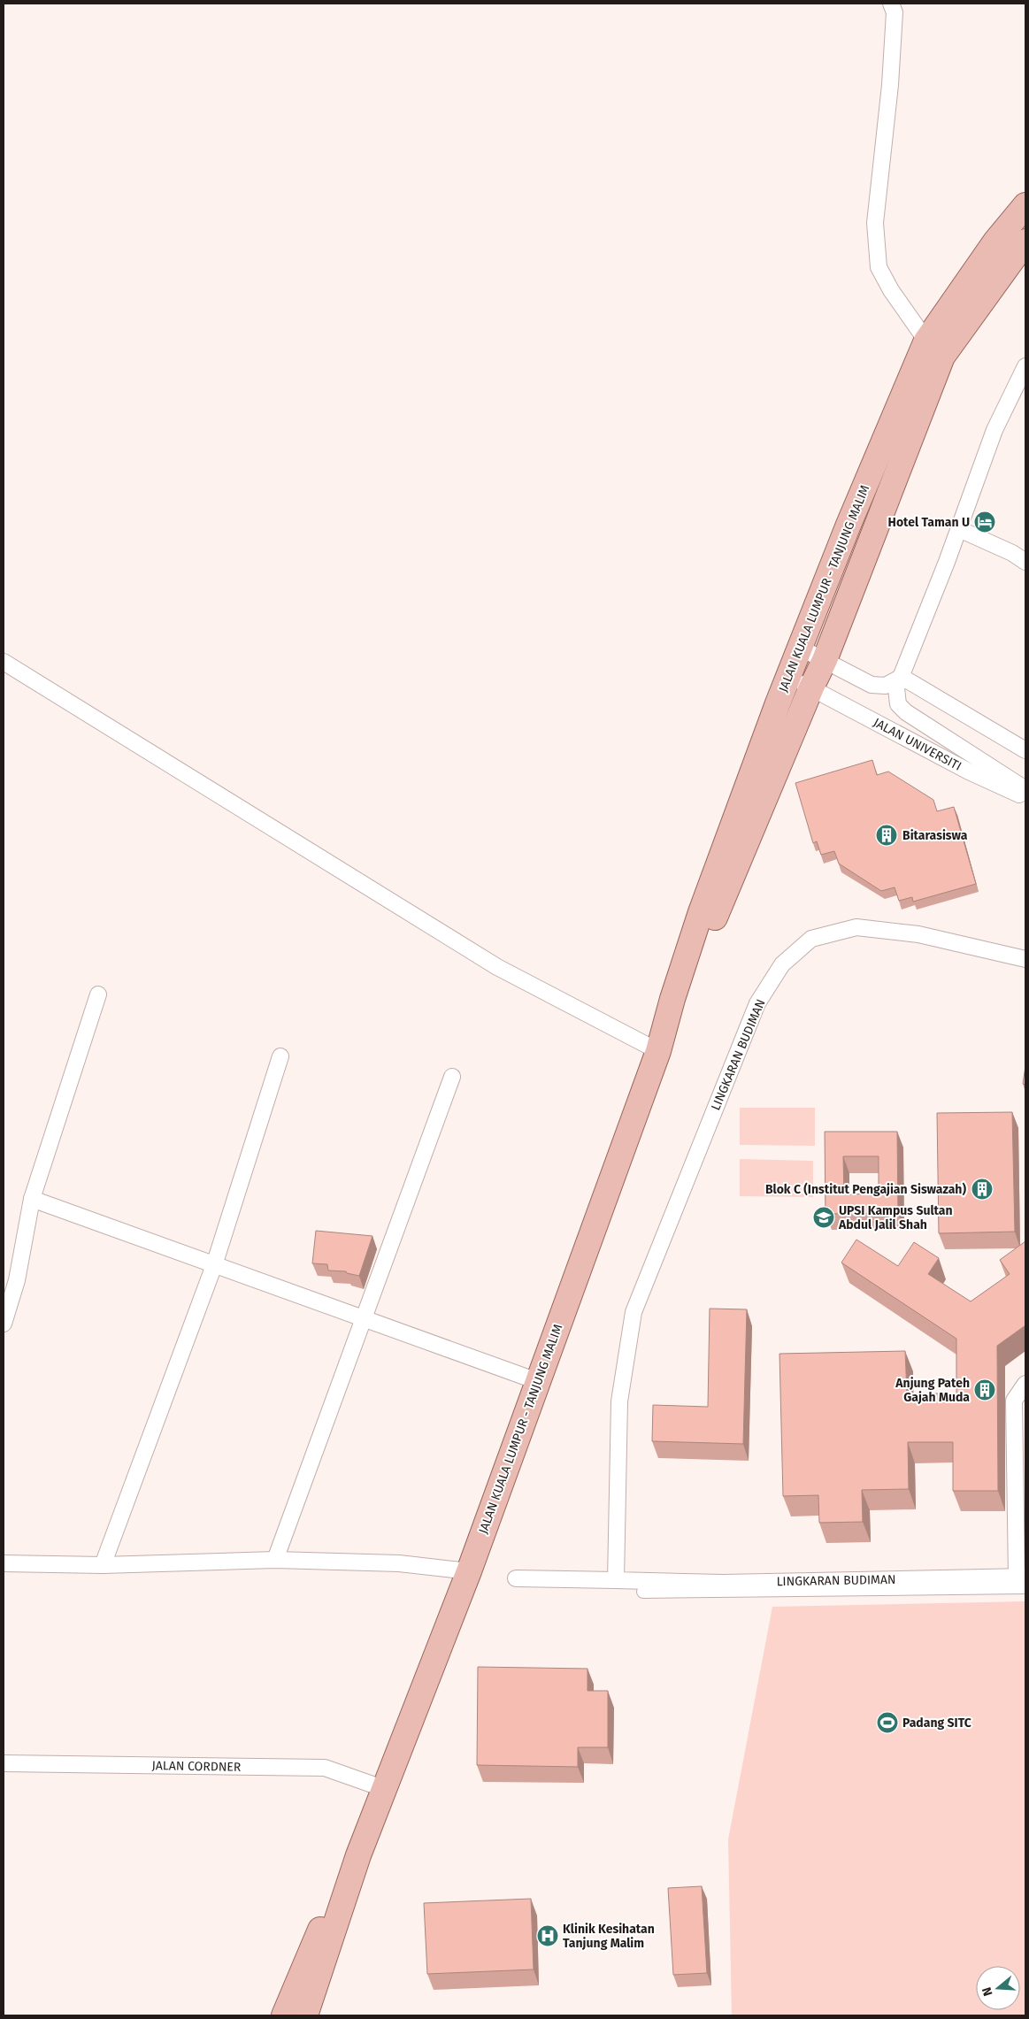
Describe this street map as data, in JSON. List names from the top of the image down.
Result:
{
  "streets": {
    "main road": ["JALAN KUALA LUMPUR - TANJUNG MALIM"],
    "street": ["JALAN UNIVERSITI", "LINGKARAN BUDIMAN", "JALAN CORDNER"]
  },
  "crossings": [
    ["JALAN KUALA LUMPUR - TANJUNG MALIM", "JALAN UNIVERSITI"],
    ["JALAN KUALA LUMPUR - TANJUNG MALIM", "JALAN CORDNER"]
  ],
  "places": {
    "hotel": ["Hotel Taman U"],
    "building": ["Bitarasiswa", "Blok C (Institut Pengajian Siswazah)", "Anjung Pateh Gajah Muda"],
    "school or university": ["UPSI Kampus Sultan Abdul Jalil Shah"],
    "sports": ["Padang SITC"],
    "hospital": ["Klinik Kesihatan Tanjung Malim"]
  },
  "north": "left"
}
